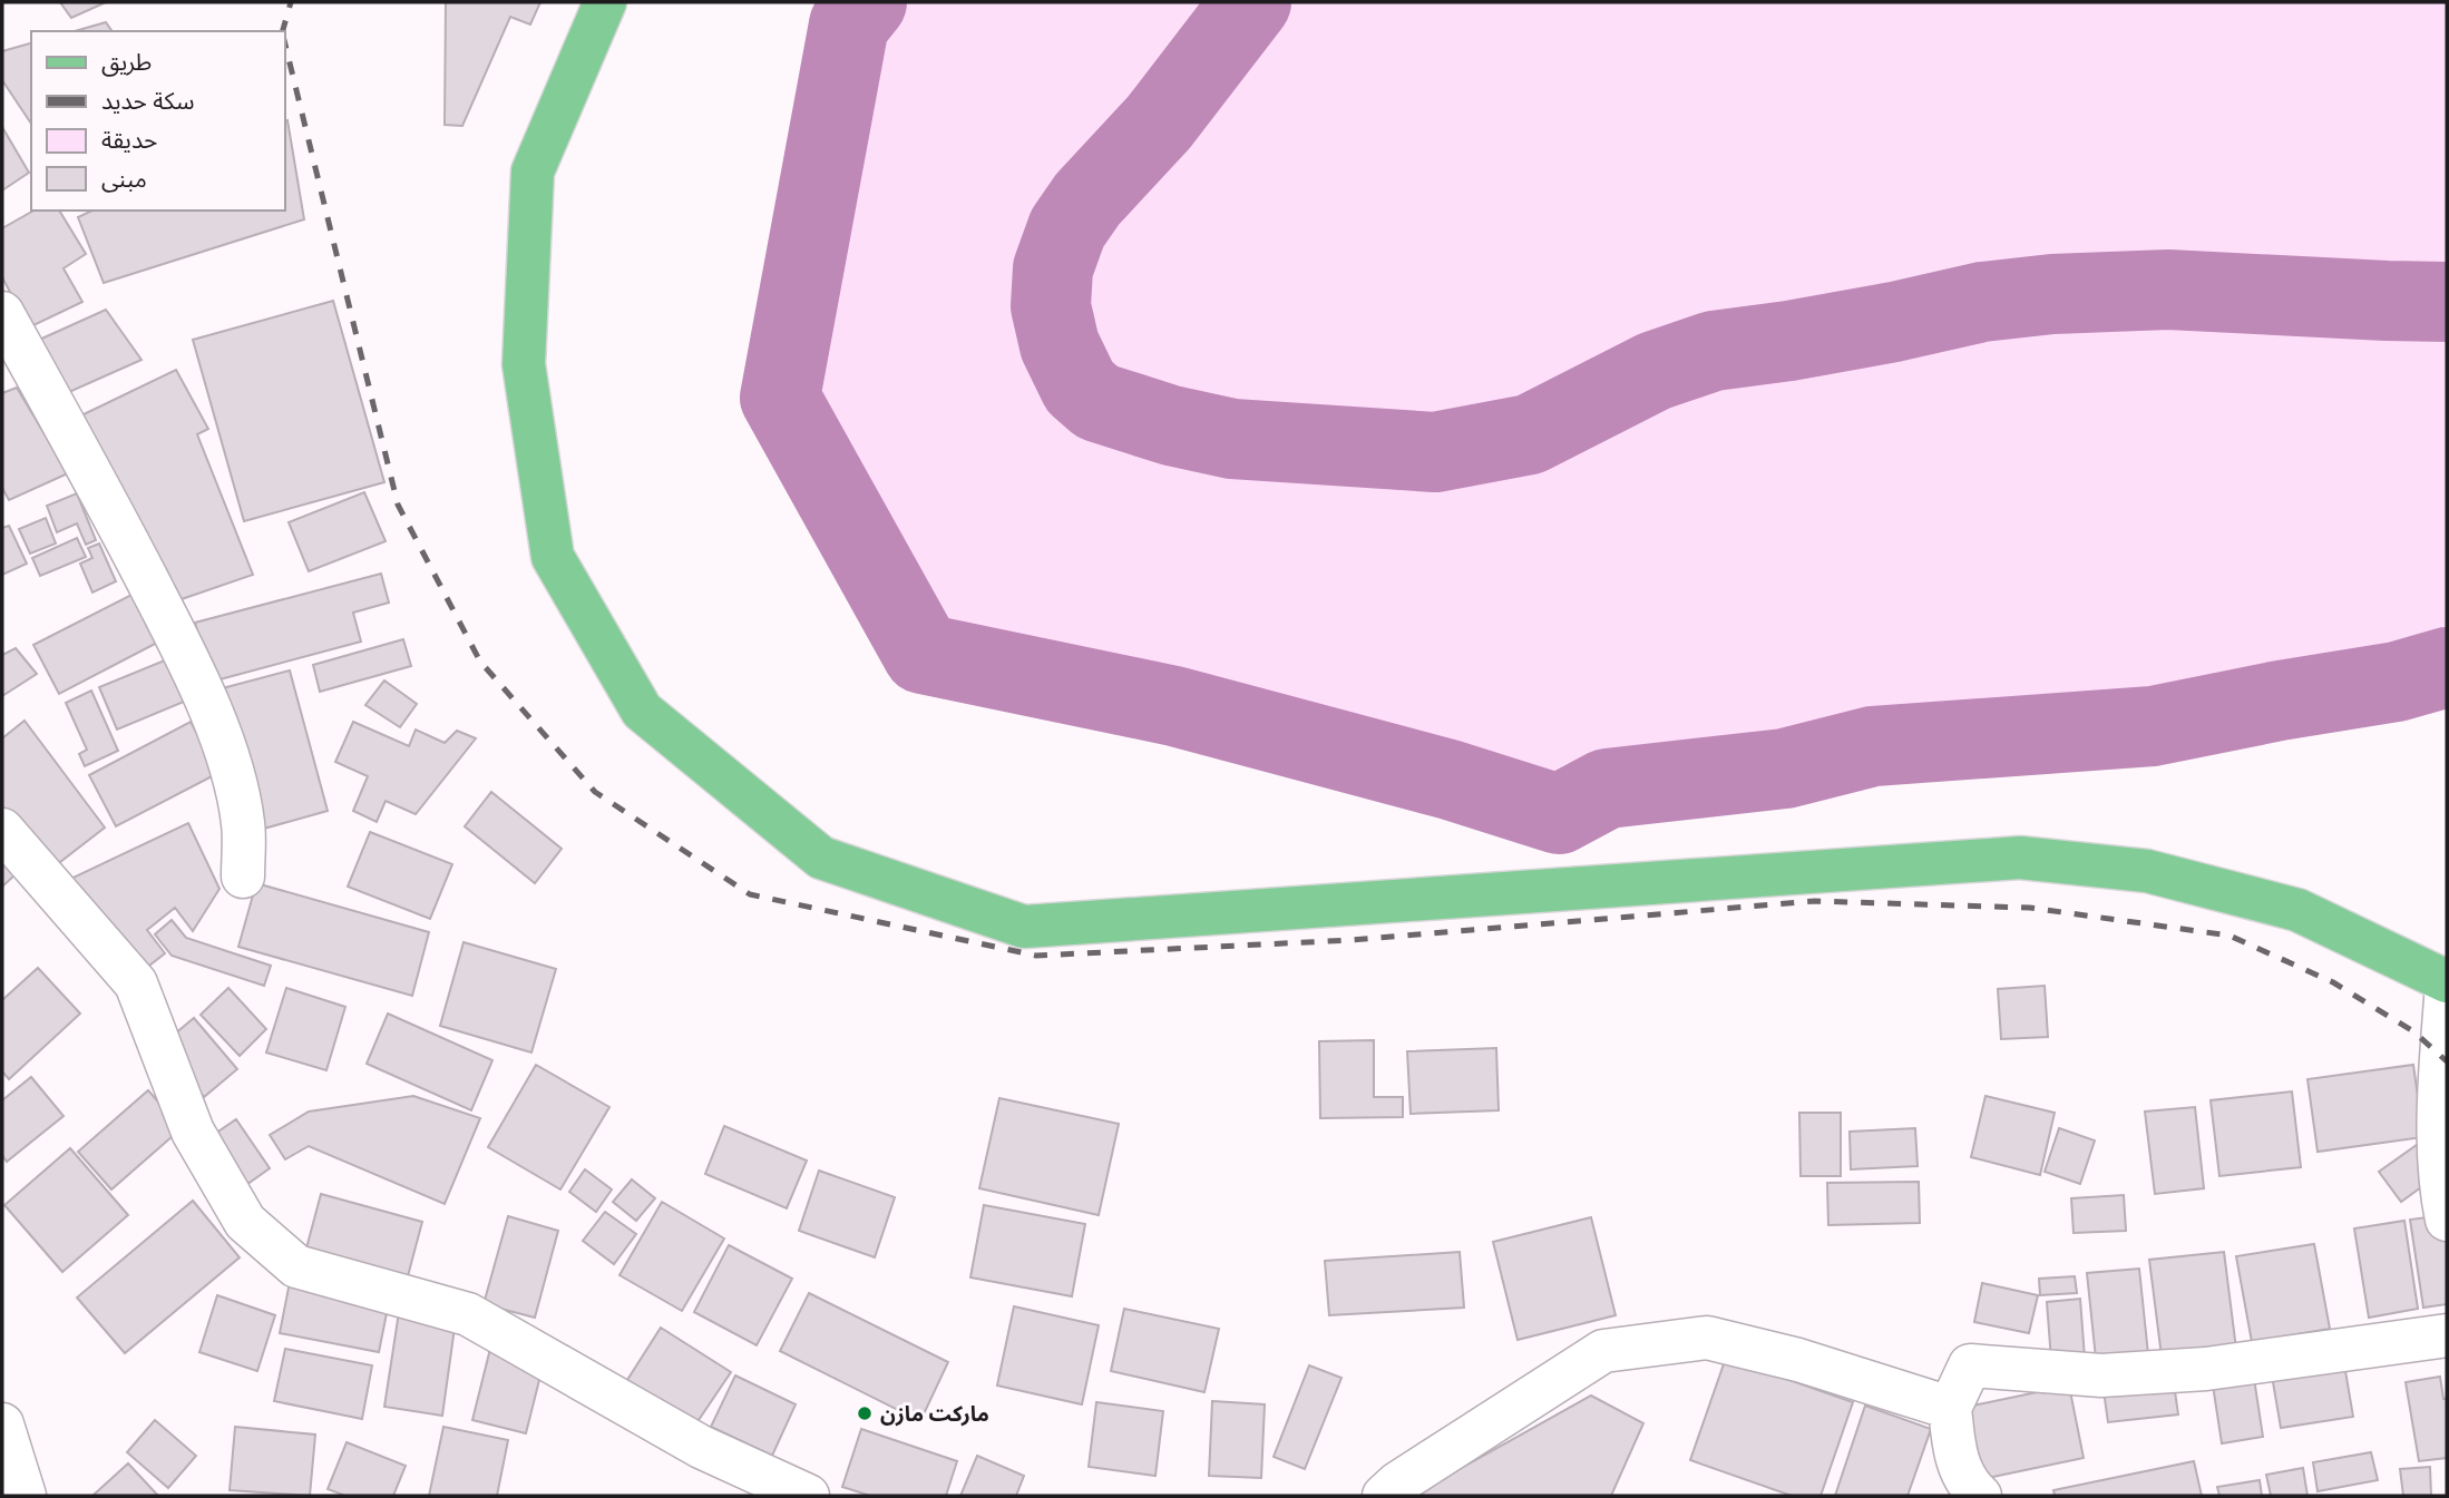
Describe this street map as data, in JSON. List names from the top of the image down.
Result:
{
  "places": ["ماركت مازن"],
  "legend": [
    "طريق",
    "سكة حديد",
    "حديقة",
    "مبنى"
  ]
}
